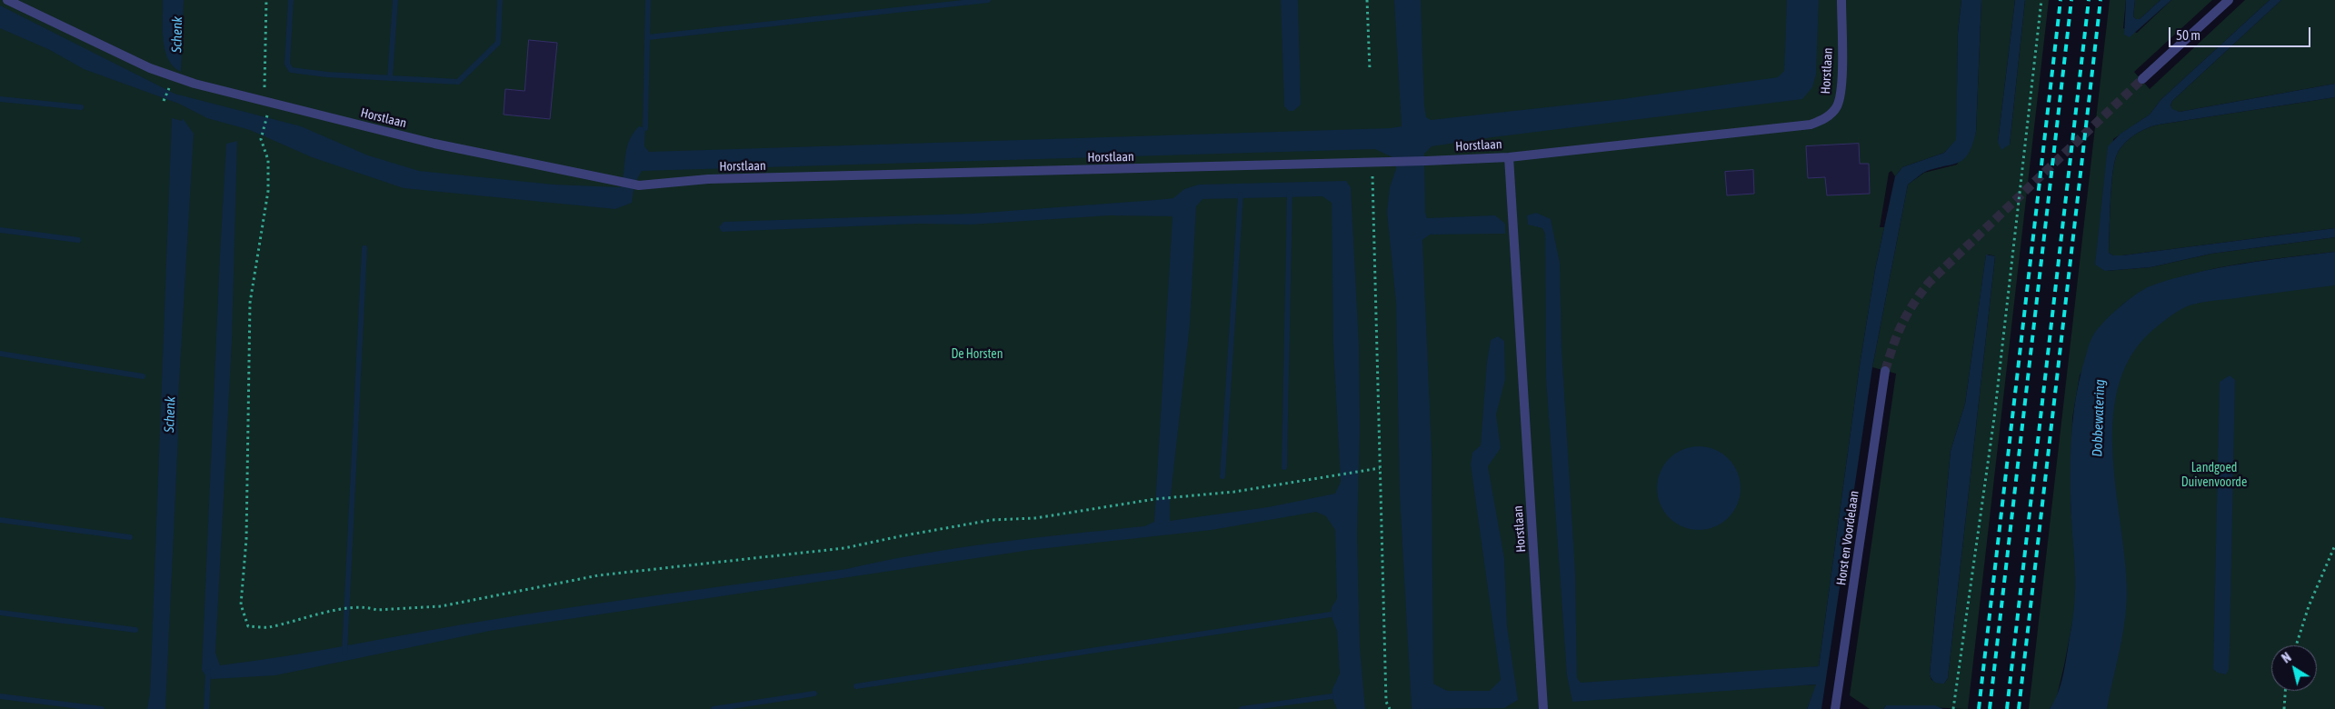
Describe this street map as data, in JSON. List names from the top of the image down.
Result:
{
  "streets": {
    "street": ["Horstlaan", "Horst en Voordelaan"]
  },
  "water": ["Schenk", "Dobbewatering"],
  "parks": ["De Horsten", "Landgoed Duivenvoorde"],
  "scale_bar": "50 m",
  "north": "top left"
}
